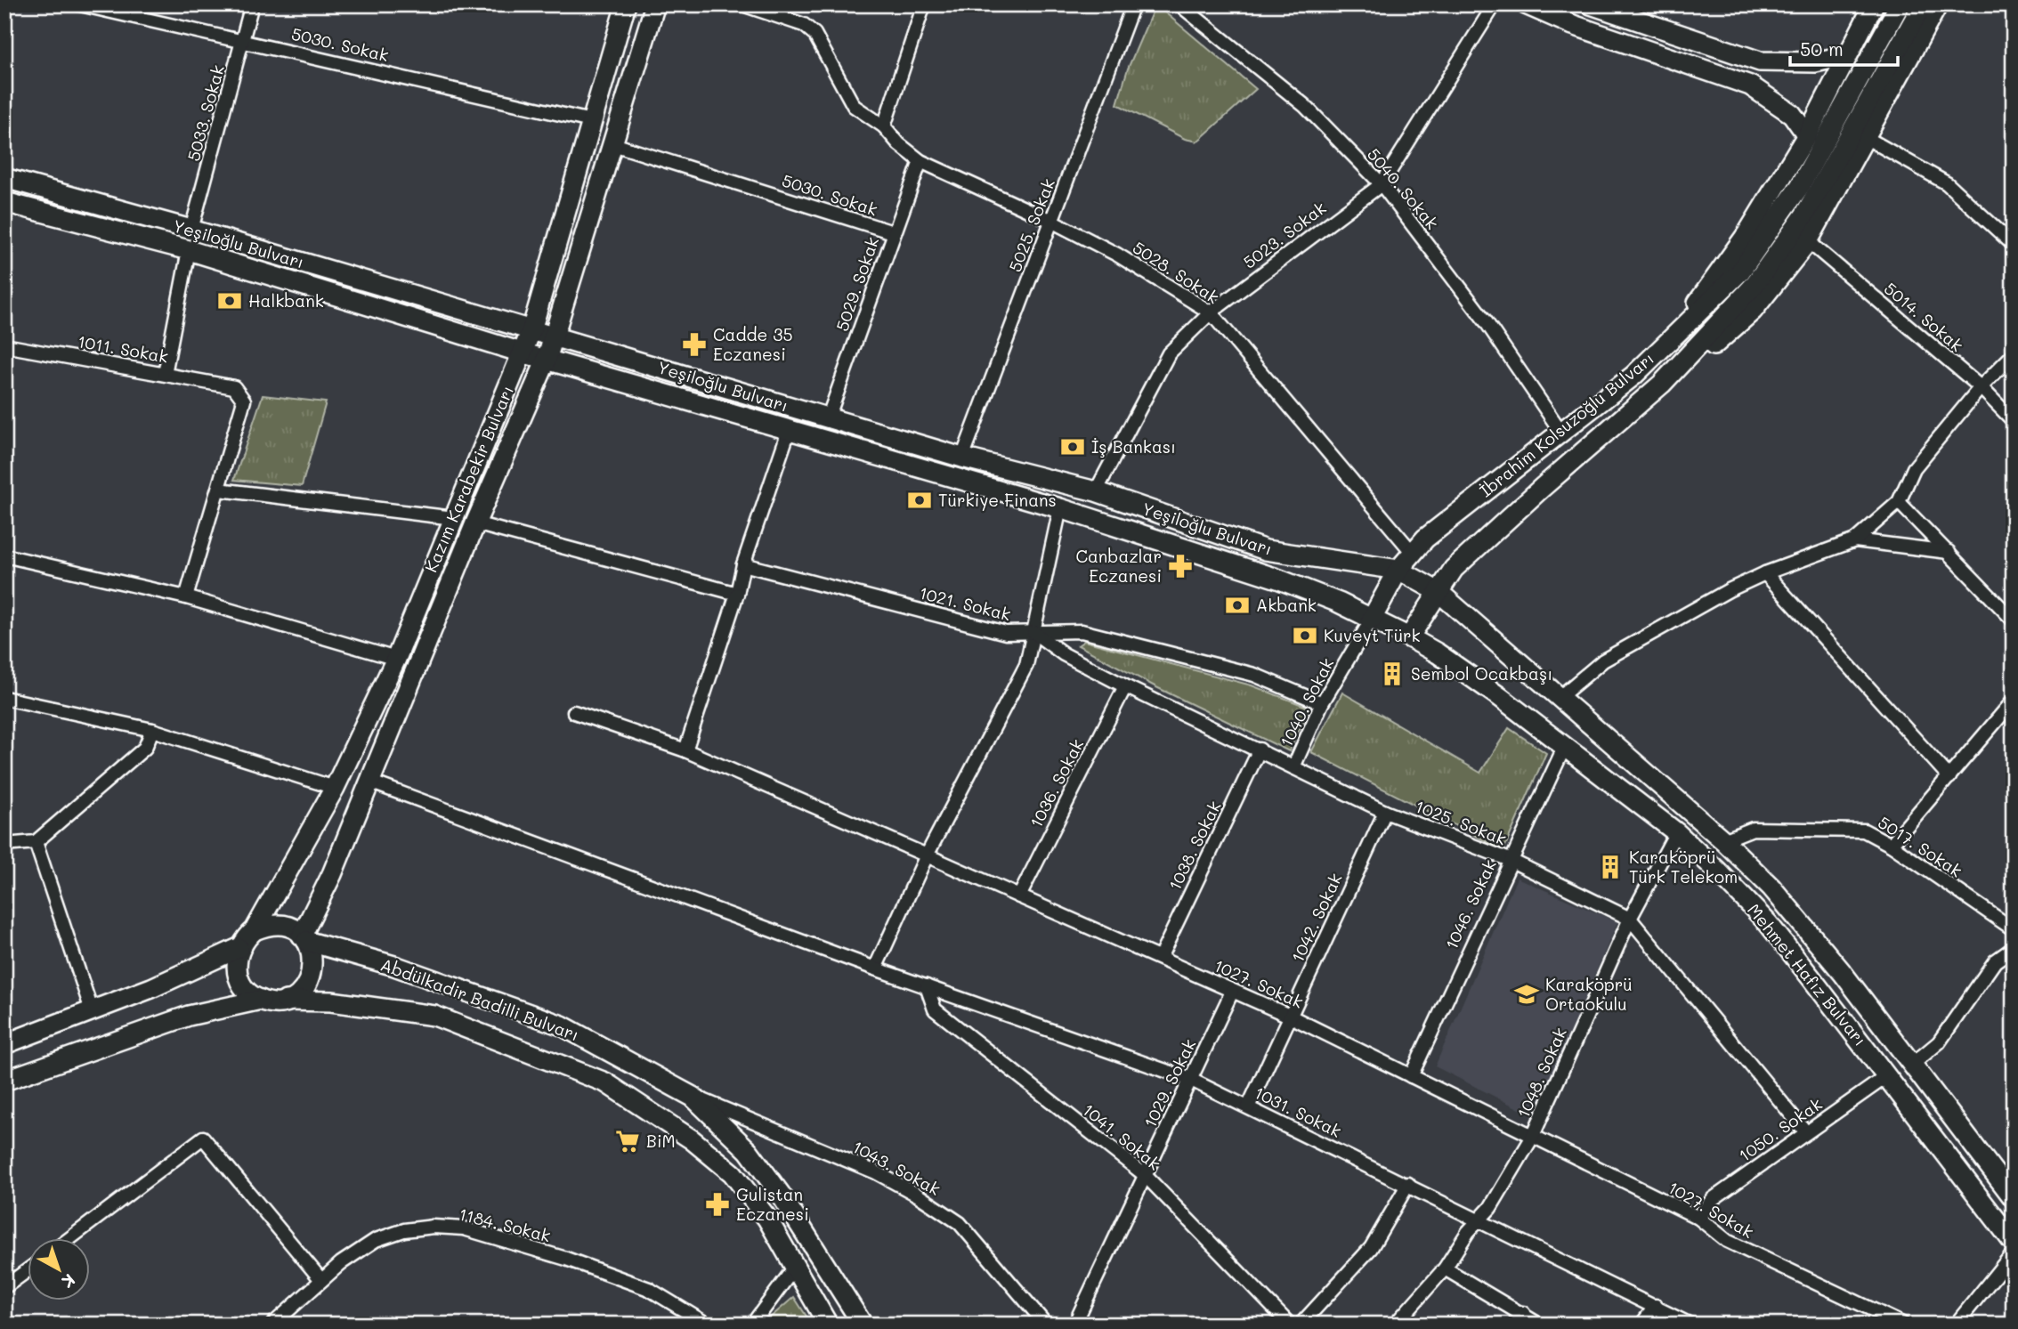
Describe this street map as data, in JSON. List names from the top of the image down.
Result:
{
  "streets": {
    "main road": [
      "Yeşiloğlu Bulvarı",
      "İbrahim Kolsuzoğlu Bulvarı",
      "Kazım Karabekir Bulvarı",
      "Mehmet Hafız Bulvarı",
      "Abdülkadir Badilli Bulvarı"
    ],
    "street": [
      "5030. Sokak",
      "5033. Sokak",
      "5040. Sokak",
      "5025. Sokak",
      "5023. Sokak",
      "5028. Sokak",
      "5029. Sokak",
      "5014. Sokak",
      "1011. Sokak",
      "1021. Sokak",
      "1040. Sokak",
      "1036. Sokak",
      "1025. Sokak",
      "1038. Sokak",
      "5017. Sokak",
      "1046. Sokak",
      "1042. Sokak",
      "1027. Sokak",
      "1048. Sokak",
      "1029. Sokak",
      "1031. Sokak",
      "1050. Sokak",
      "1041. Sokak",
      "1043. Sokak",
      "1184. Sokak"
    ]
  },
  "crossings": [
    ["5030. Sokak", "5033. Sokak"],
    ["5030. Sokak", "5029. Sokak"],
    ["5030. Sokak", "Kazım Karabekir Bulvarı"],
    ["5033. Sokak", "Yeşiloğlu Bulvarı"],
    ["5040. Sokak", "5023. Sokak"],
    ["5040. Sokak", "İbrahim Kolsuzoğlu Bulvarı"],
    ["5025. Sokak", "Yeşiloğlu Bulvarı"],
    ["5025. Sokak", "5028. Sokak"],
    ["5023. Sokak", "Yeşiloğlu Bulvarı"],
    ["5023. Sokak", "5028. Sokak"],
    ["Yeşiloğlu Bulvarı", "5029. Sokak"],
    ["Yeşiloğlu Bulvarı", "İbrahim Kolsuzoğlu Bulvarı"],
    ["Yeşiloğlu Bulvarı", "Kazım Karabekir Bulvarı"],
    ["Yeşiloğlu Bulvarı", "1040. Sokak"],
    ["Yeşiloğlu Bulvarı", "Mehmet Hafız Bulvarı"],
    ["5028. Sokak", "5029. Sokak"],
    ["5028. Sokak", "İbrahim Kolsuzoğlu Bulvarı"],
    ["İbrahim Kolsuzoğlu Bulvarı", "1040. Sokak"],
    ["İbrahim Kolsuzoğlu Bulvarı", "Mehmet Hafız Bulvarı"],
    ["Kazım Karabekir Bulvarı", "Abdülkadir Badilli Bulvarı"],
    ["Kazım Karabekir Bulvarı", "1031. Sokak"],
    ["1021. Sokak", "1040. Sokak"],
    ["1021. Sokak", "1025. Sokak"],
    ["1040. Sokak", "1025. Sokak"],
    ["1036. Sokak", "1025. Sokak"],
    ["1036. Sokak", "1027. Sokak"],
    ["1025. Sokak", "1038. Sokak"],
    ["1025. Sokak", "1046. Sokak"],
    ["1025. Sokak", "1042. Sokak"],
    ["1025. Sokak", "1048. Sokak"],
    ["1025. Sokak", "1050. Sokak"],
    ["1038. Sokak", "1027. Sokak"],
    ["5017. Sokak", "Mehmet Hafız Bulvarı"],
    ["1046. Sokak", "Mehmet Hafız Bulvarı"],
    ["1046. Sokak", "1027. Sokak"],
    ["1042. Sokak", "1027. Sokak"],
    ["1042. Sokak", "1031. Sokak"],
    ["Mehmet Hafız Bulvarı", "1048. Sokak"],
    ["Mehmet Hafız Bulvarı", "1050. Sokak"],
    ["1027. Sokak", "1048. Sokak"],
    ["1027. Sokak", "1029. Sokak"],
    ["1027. Sokak", "1050. Sokak"],
    ["Abdülkadir Badilli Bulvarı", "1043. Sokak"],
    ["1048. Sokak", "1031. Sokak"],
    ["1029. Sokak", "1031. Sokak"],
    ["1029. Sokak", "1041. Sokak"],
    ["1031. Sokak", "1041. Sokak"]
  ],
  "places": {
    "bank": [
      "Halkbank",
      "İş Bankası",
      "Türkiye Finans",
      "Akbank",
      "Kuveyt Türk"
    ],
    "pharmacy": ["Cadde 35 Eczanesi", "Canbazlar Eczanesi", "Gulistan Eczanesi"],
    "building": ["Sembol Ocakbaşı", "Karaköprü Türk Telekom"],
    "school or university": ["Karaköprü Ortaokulu"],
    "supermarket": ["BiM"]
  },
  "scale_bar": "50 m",
  "north": "bottom right"
}
